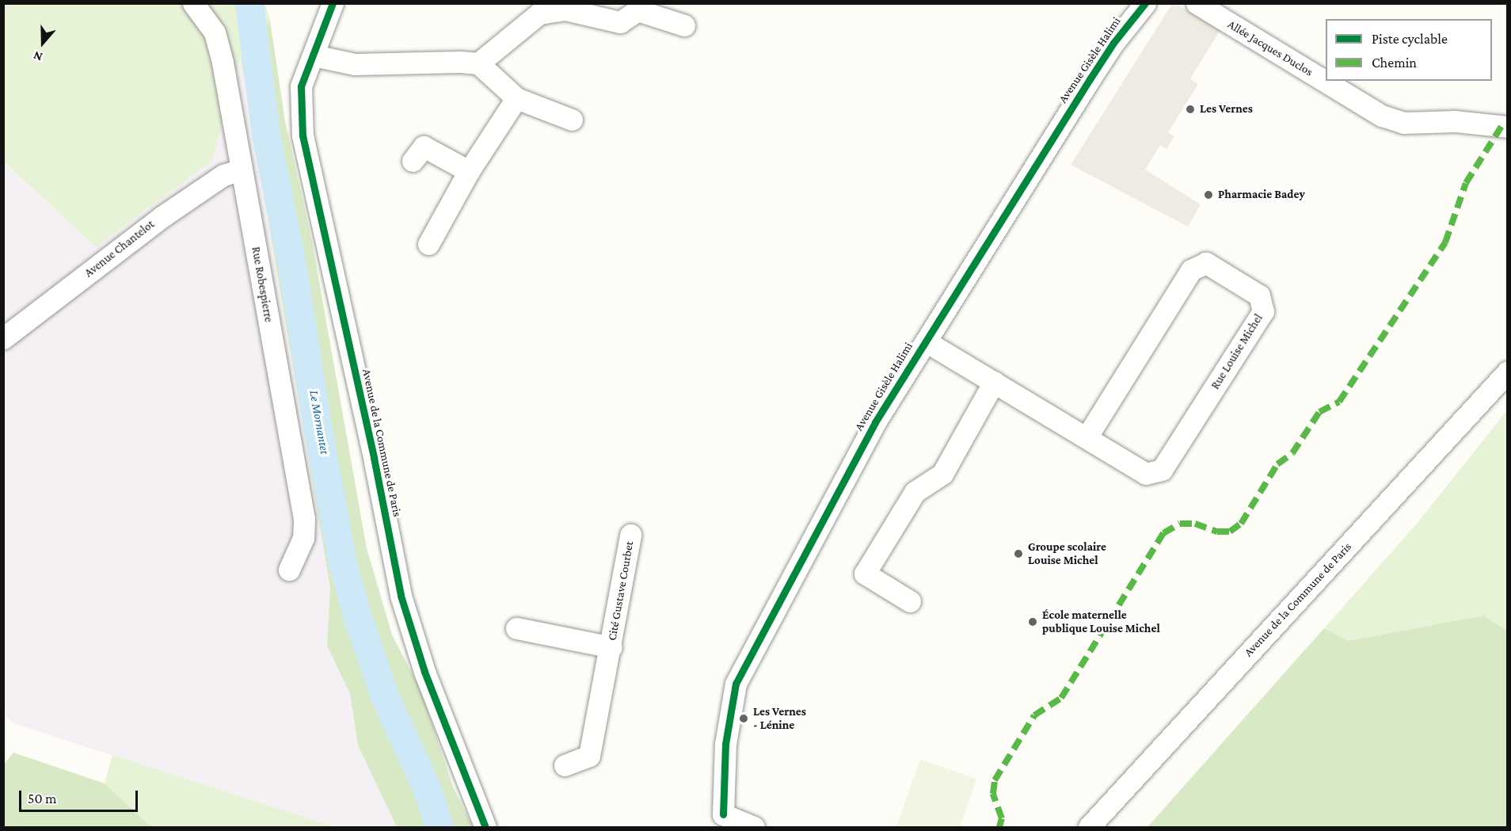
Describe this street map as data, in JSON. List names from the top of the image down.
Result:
{
  "streets": {
    "street": [
      "Allée Jacques Duclos",
      "Avenue Gisèle Halimi",
      "Avenue Chantelot",
      "Rue Robespierre",
      "Rue Louise Michel",
      "Avenue de la Commune de Paris",
      "Cité Gustave Courbet"
    ]
  },
  "crossings": [
    ["Avenue Gisèle Halimi", "Rue Louise Michel"],
    ["Avenue Chantelot", "Rue Robespierre"]
  ],
  "water": ["Le Mornantet"],
  "places": [
    "Les Vernes",
    "Pharmacie Badey",
    "Groupe scolaire Louise Michel",
    "École maternelle publique Louise Michel",
    "Les Vernes - Lénine"
  ],
  "legend": ["Piste cyclable", "Chemin"],
  "scale_bar": "50 m",
  "north": "bottom"
}
